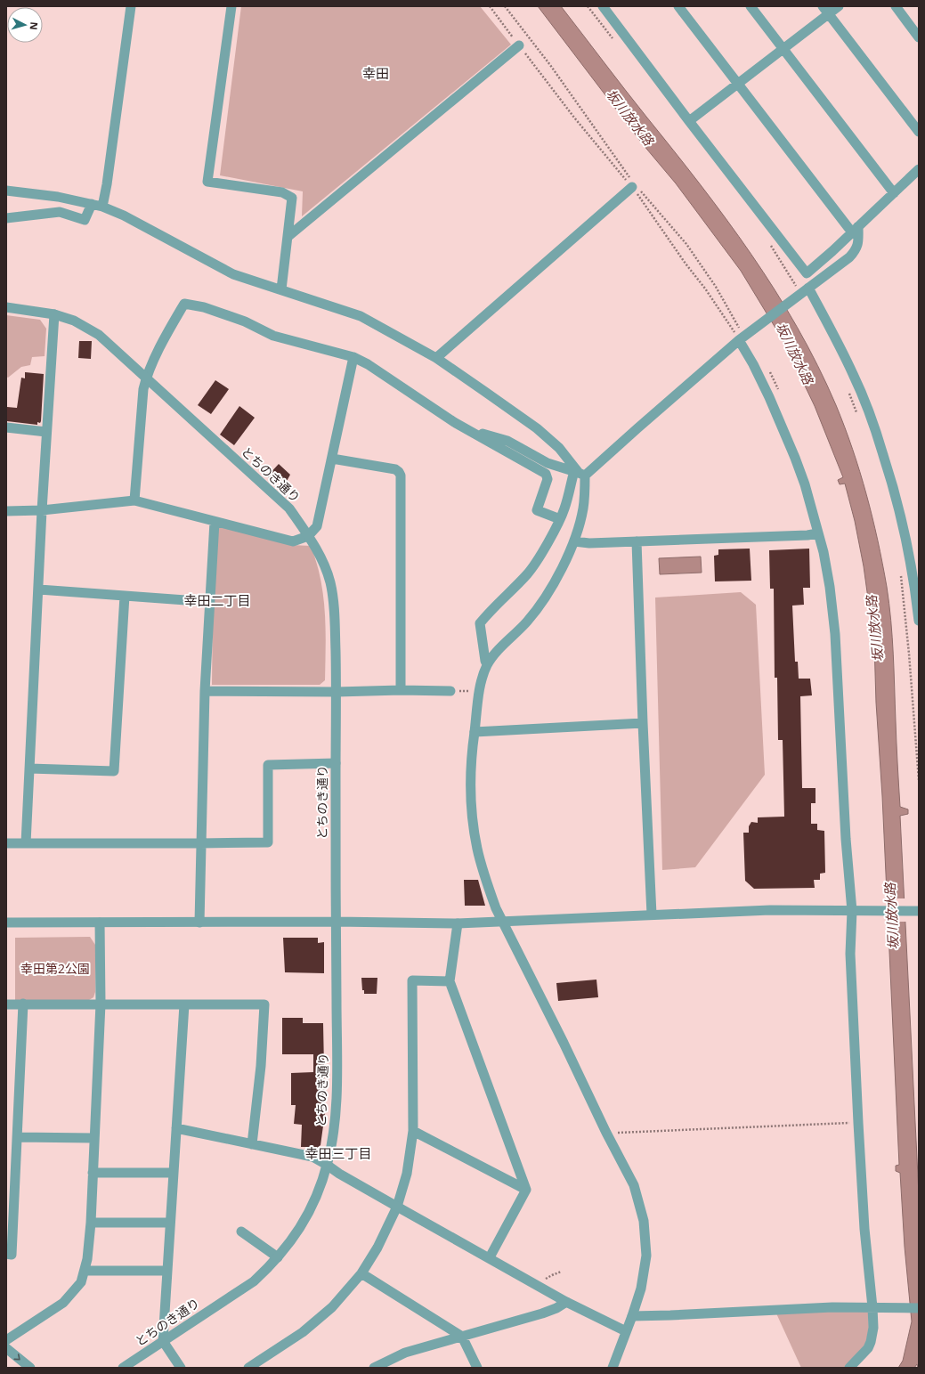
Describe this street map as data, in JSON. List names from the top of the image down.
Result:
{
  "streets": {
    "street": ["とちのき通り"]
  },
  "districts": ["幸田", "幸田二丁目", "幸田三丁目"],
  "water": ["坂川放水路"],
  "parks": ["幸田第2公園"],
  "north": "right"
}
